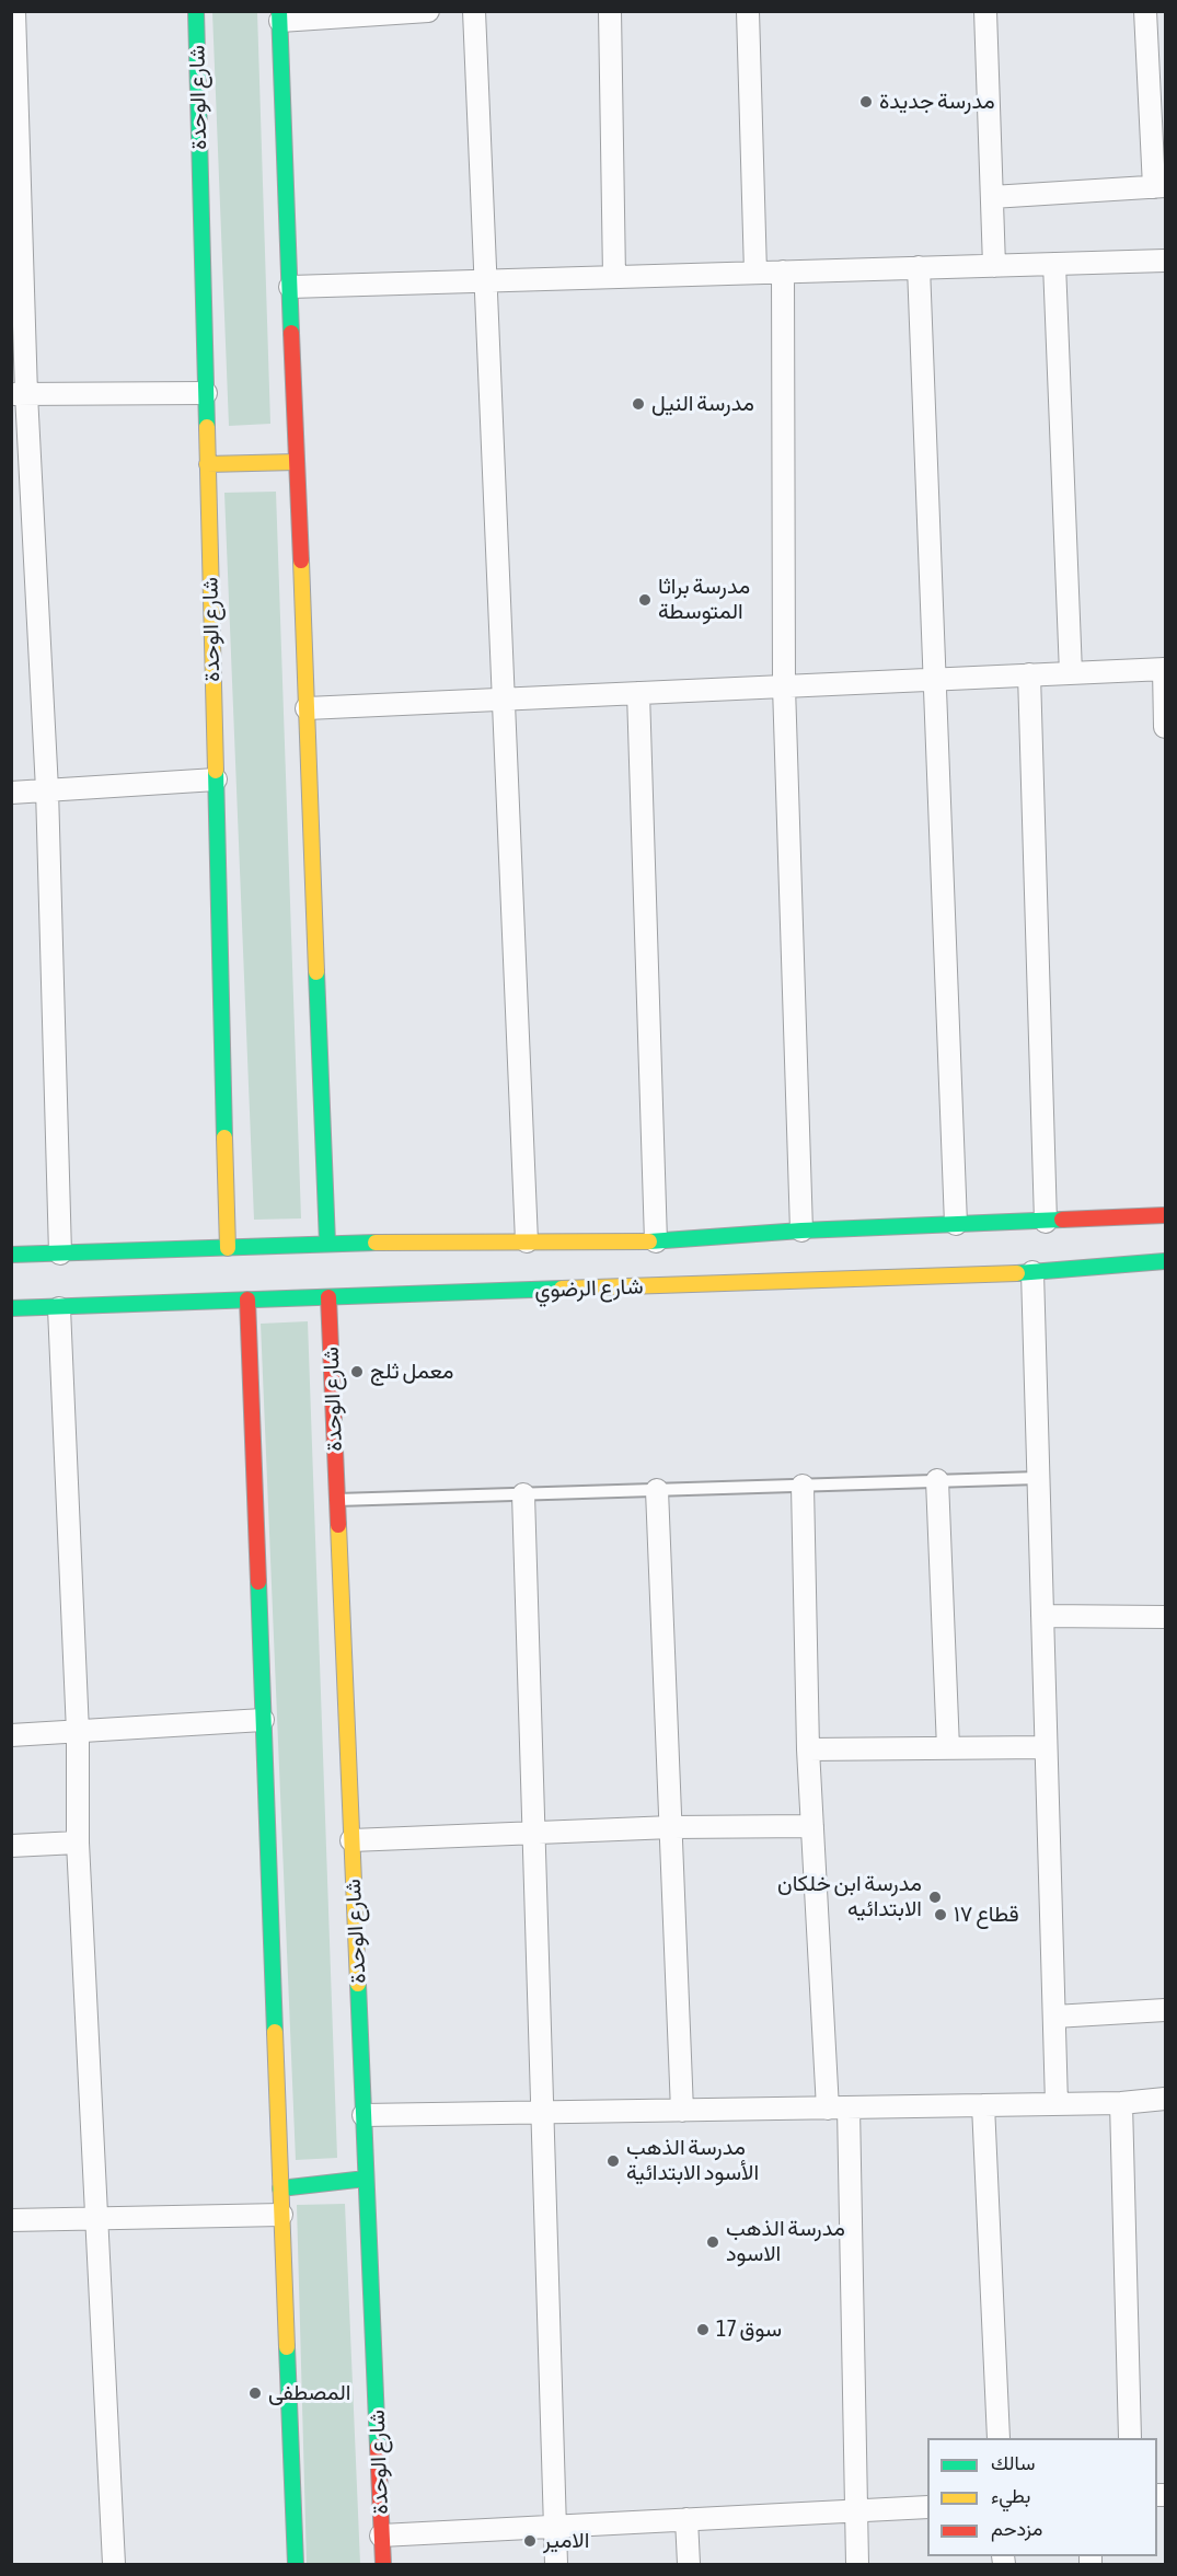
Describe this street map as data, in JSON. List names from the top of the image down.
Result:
{
  "streets": {
    "street": ["شارع الوحدة", "شارع الرضوي"]
  },
  "crossings": [
    ["شارع الوحدة", "شارع الرضوي"]
  ],
  "places": [
    "مدرسة جديدة",
    "مدرسة النيل",
    "مدرسة براثا المتوسطة",
    "معمل ثلج",
    "مدرسة ابن خلكان الابتدائيه",
    "قطاع ١٧",
    "مدرسة الذهب الأسود الابتدائية",
    "مدرسة الذهب الاسود",
    "سوق 17",
    "المصطفى",
    "الامير"
  ],
  "legend": ["سالك", "بطيء", "مزدحم"]
}
